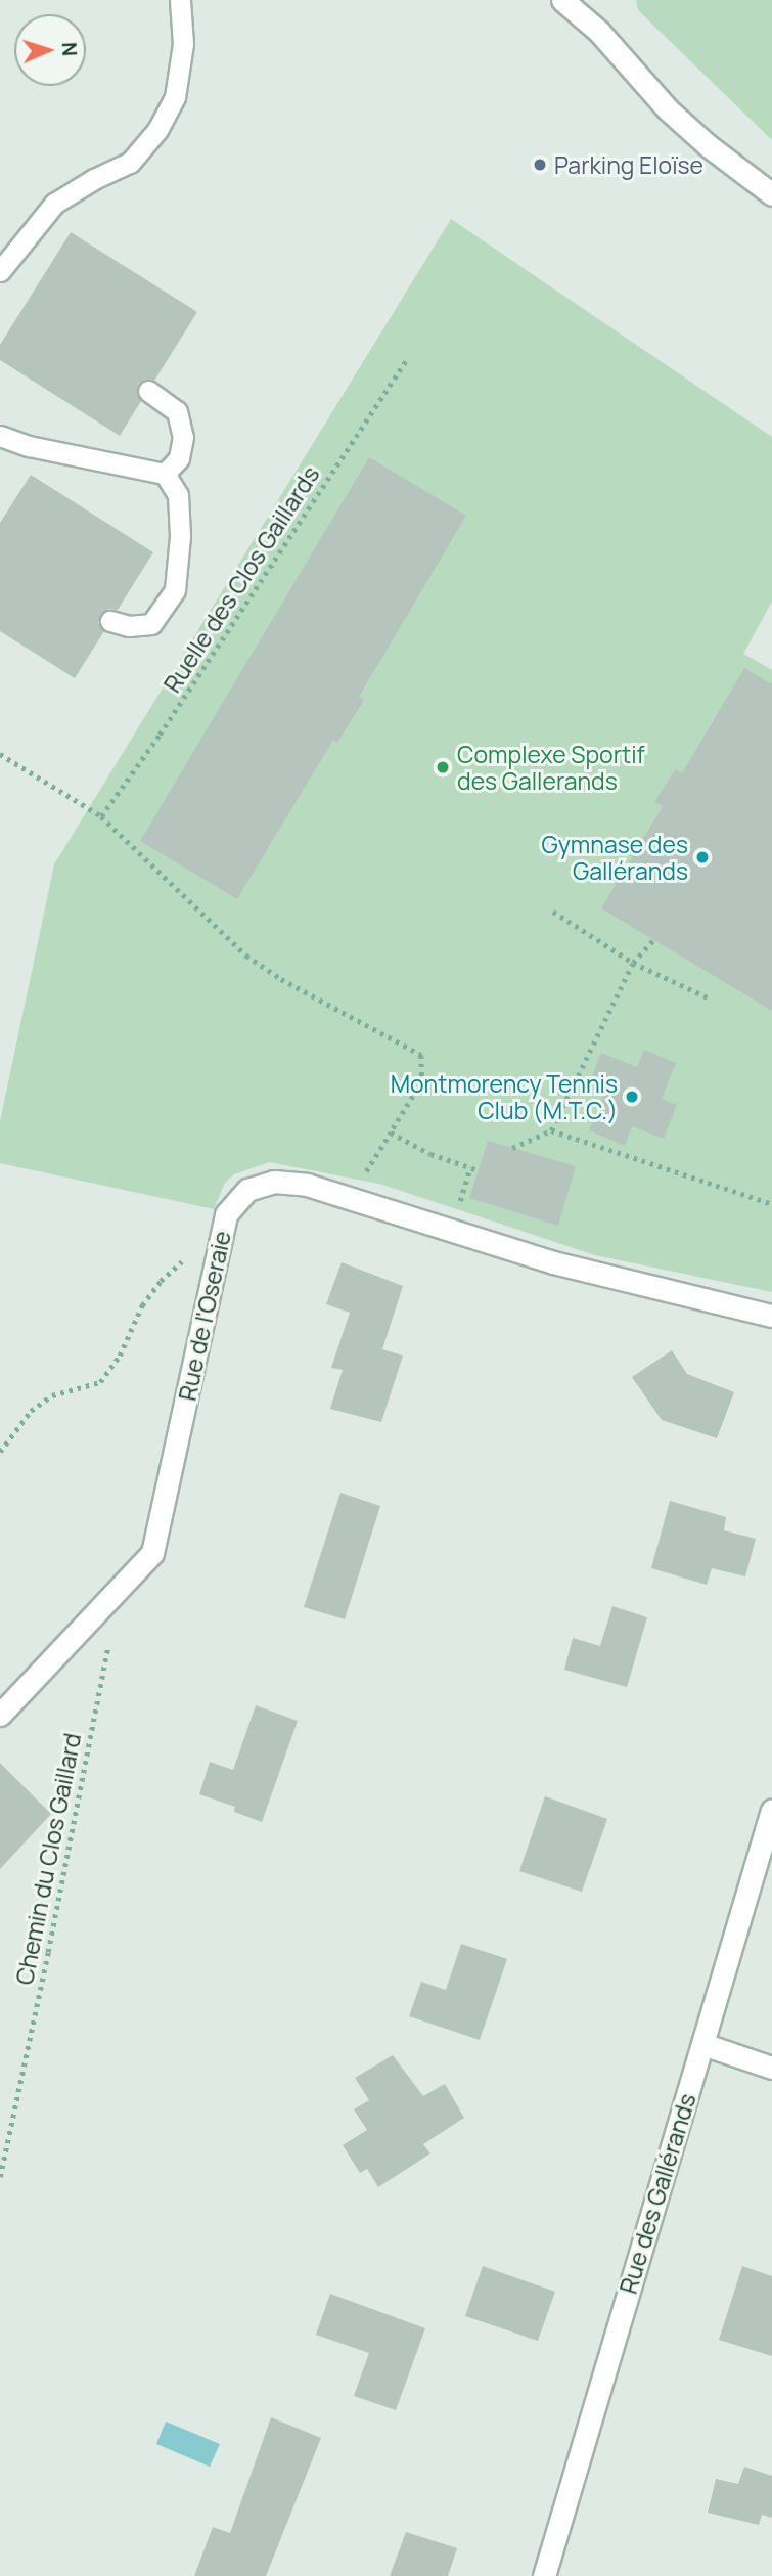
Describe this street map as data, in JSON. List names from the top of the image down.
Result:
{
  "streets": {
    "street": ["Rue de l'Oseraie", "Rue des Gallérands"],
    "path": ["Ruelle des Clos Gaillards", "Chemin du Clos Gaillard"]
  },
  "places": [
    "Parking Eloïse",
    "Complexe Sportif des Gallerands",
    "Gymnase des Gallérands",
    "Montmorency Tennis Club (M.T.C.)"
  ],
  "north": "right"
}
